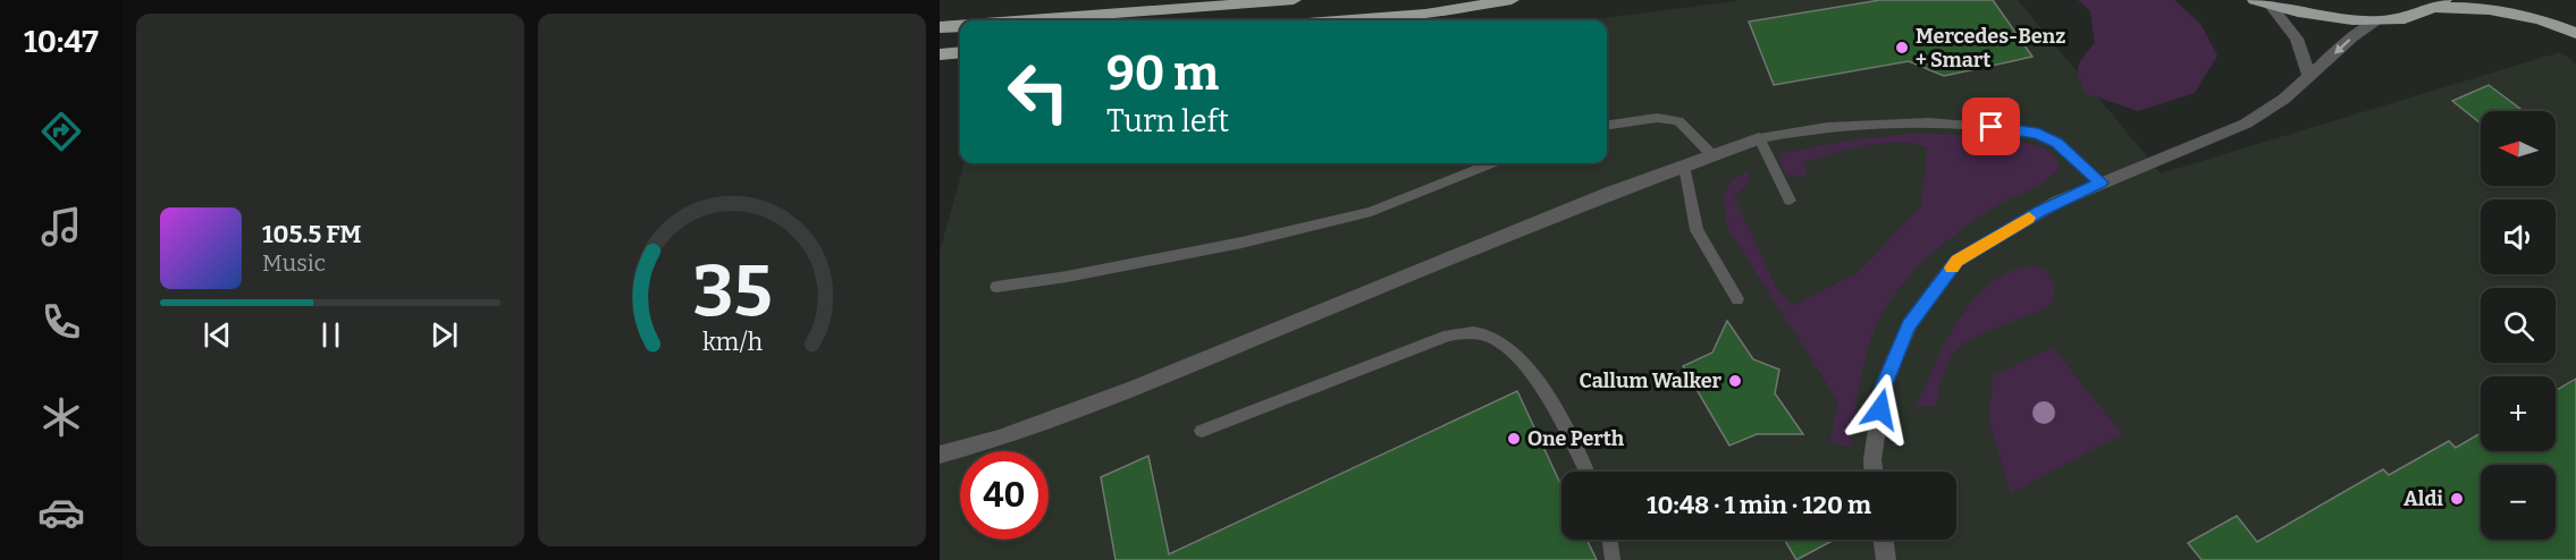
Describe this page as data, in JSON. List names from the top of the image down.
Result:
{
  "places": [
    "Mercedes-Benz + Smart",
    "Callum Walker",
    "One Perth",
    "Aldi"
  ],
  "north": "left",
  "page": {
    "tabs": "10:47",
    "turn": ["90 m", "Turn left"],
    "map_buttons": ["+", "−"],
    "song": ["105.5 FM", "Music"],
    "limit": "40",
    "trip": "10:48 · 1 min · 120 m",
    "gauge": ["35", "km/h"]
  }
}
